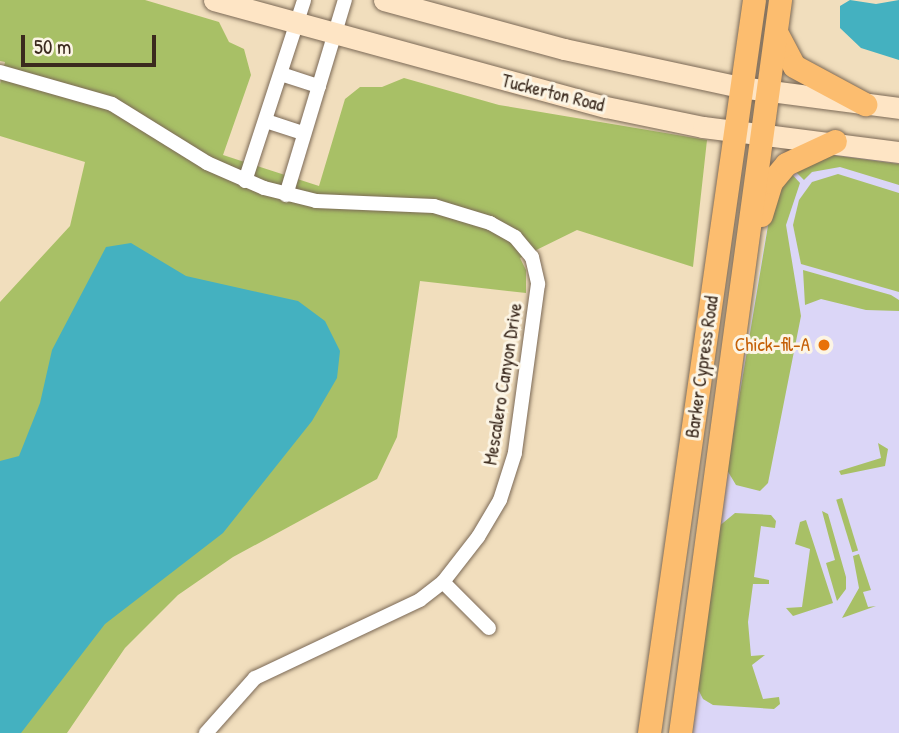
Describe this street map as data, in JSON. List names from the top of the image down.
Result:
{
  "streets": {
    "main road": ["Tuckerton Road", "Barker Cypress Road"],
    "street": ["Mescalero Canyon Drive"]
  },
  "crossings": [
    ["Tuckerton Road", "Barker Cypress Road"]
  ],
  "places": ["Chick-fil-A"],
  "scale_bar": "50 m"
}
